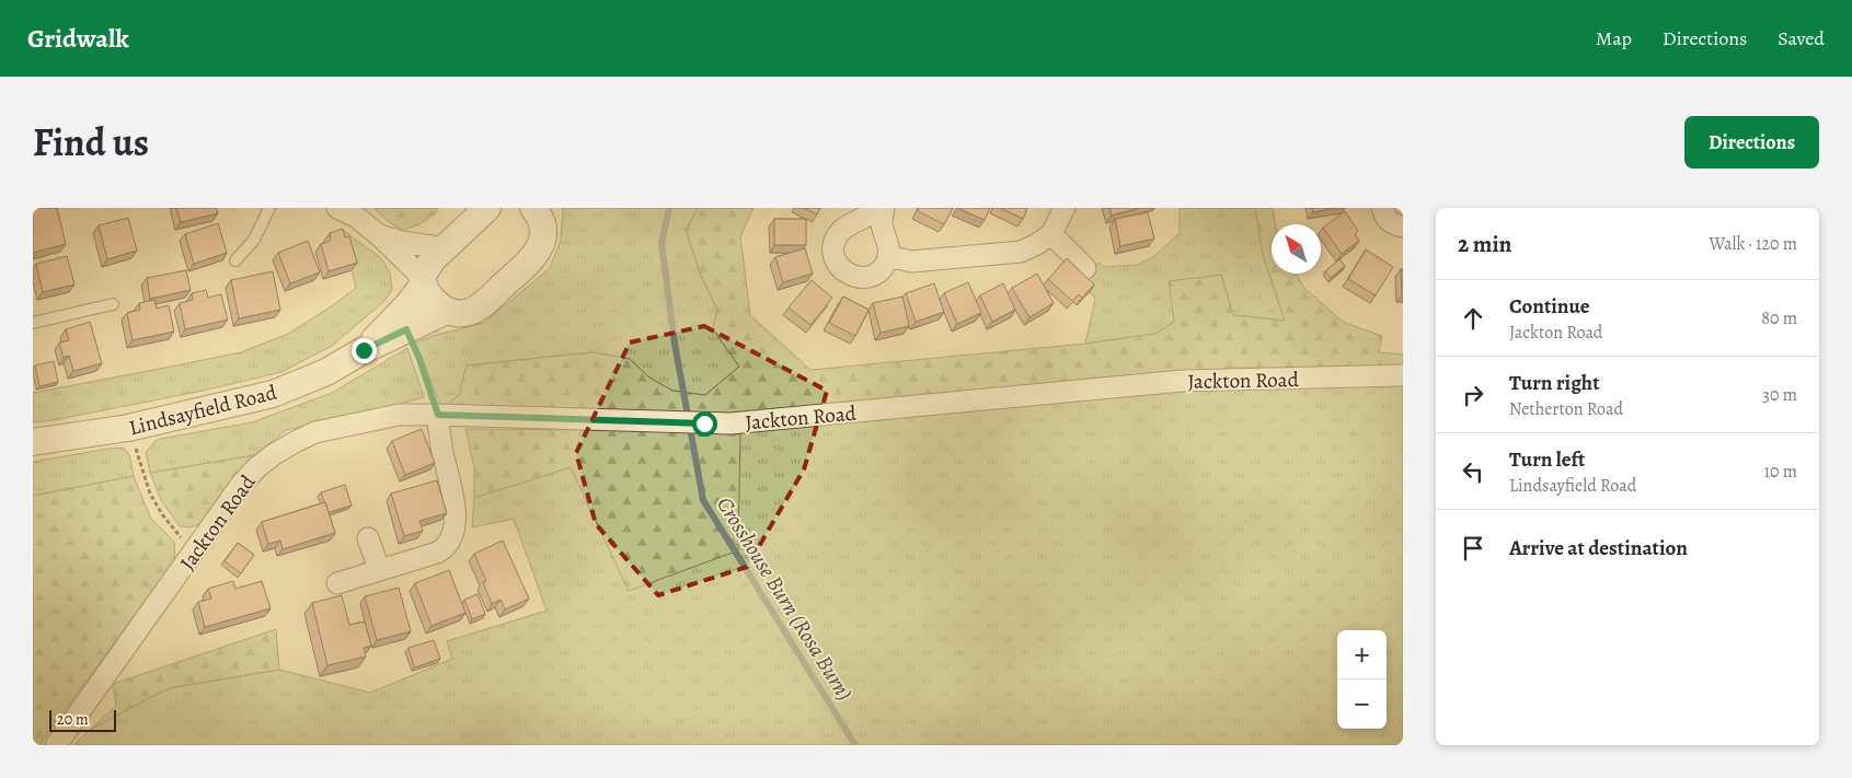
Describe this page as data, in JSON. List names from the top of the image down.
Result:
{
  "streets": {
    "street": ["Jackton Road", "Lindsayfield Road"]
  },
  "water": ["Crosshouse Burn (Rosa Burn)"],
  "scale_bar": "20 m",
  "north": "top left",
  "page": {
    "header": "Gridwalk",
    "nav": ["Map", "Directions", "Saved"],
    "title": "Find us",
    "buttons": "Directions",
    "heading": ["2 min", "Walk · 120 m"],
    "list": [
      ["Continue", "Jackton Road", "80 m"],
      ["Turn right", "Netherton Road", "30 m"],
      ["Turn left", "Lindsayfield Road", "10 m"],
      "Arrive at destination"
    ],
    "map_buttons": ["+", "−"],
    "scale": "20 m"
  }
}
